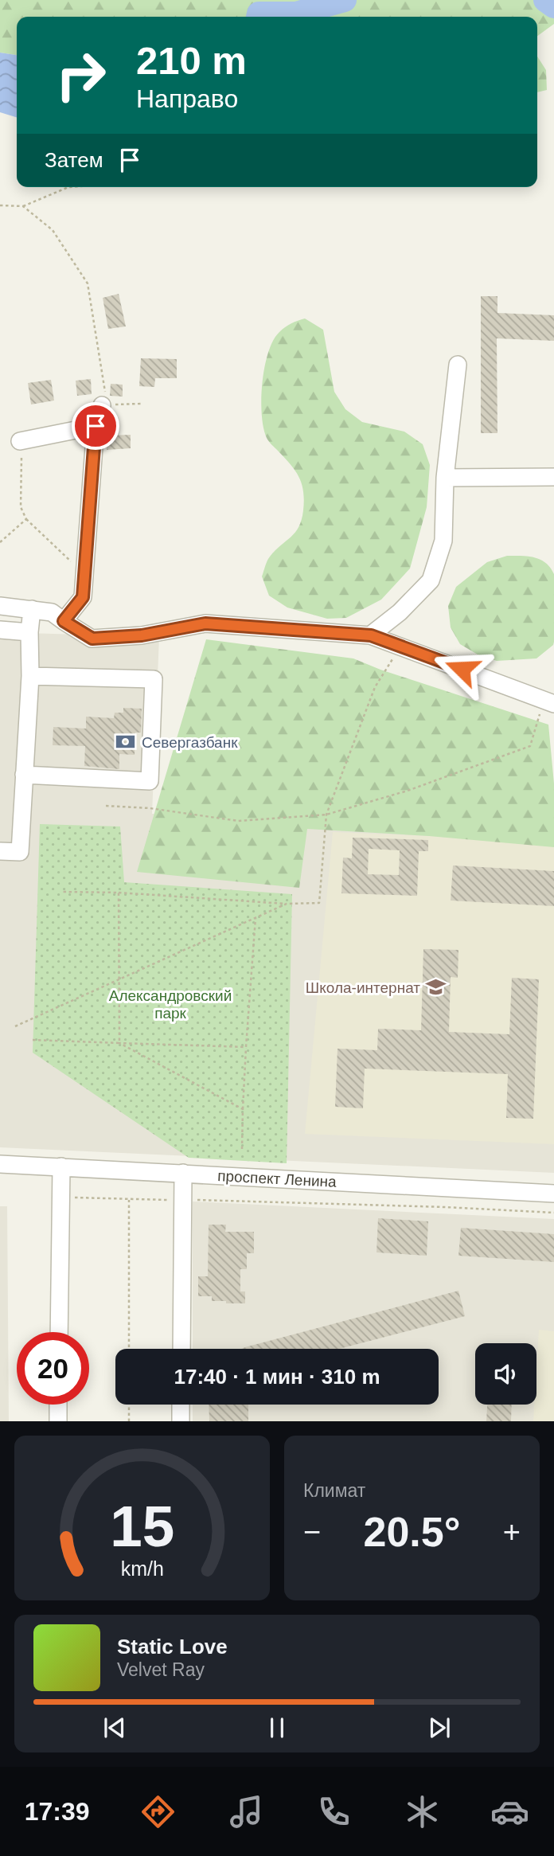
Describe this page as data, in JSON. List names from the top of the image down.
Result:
{
  "streets": {
    "street": ["проспект Ленина"]
  },
  "parks": ["Александровский парк"],
  "places": {
    "bank": ["Севергазбанк"],
    "school or university": ["Школа-интернат"]
  },
  "page": {
    "turn": ["210 m", "Направо"],
    "then": "Затем",
    "limit": "20",
    "trip": "17:40 · 1 мин · 310 m",
    "tile": "Климат",
    "heat": ["−", "20.5°", "+"],
    "song": ["Static Love", "Velvet Ray"],
    "tabs": "17:39",
    "gauge": ["15", "km/h"]
  }
}
